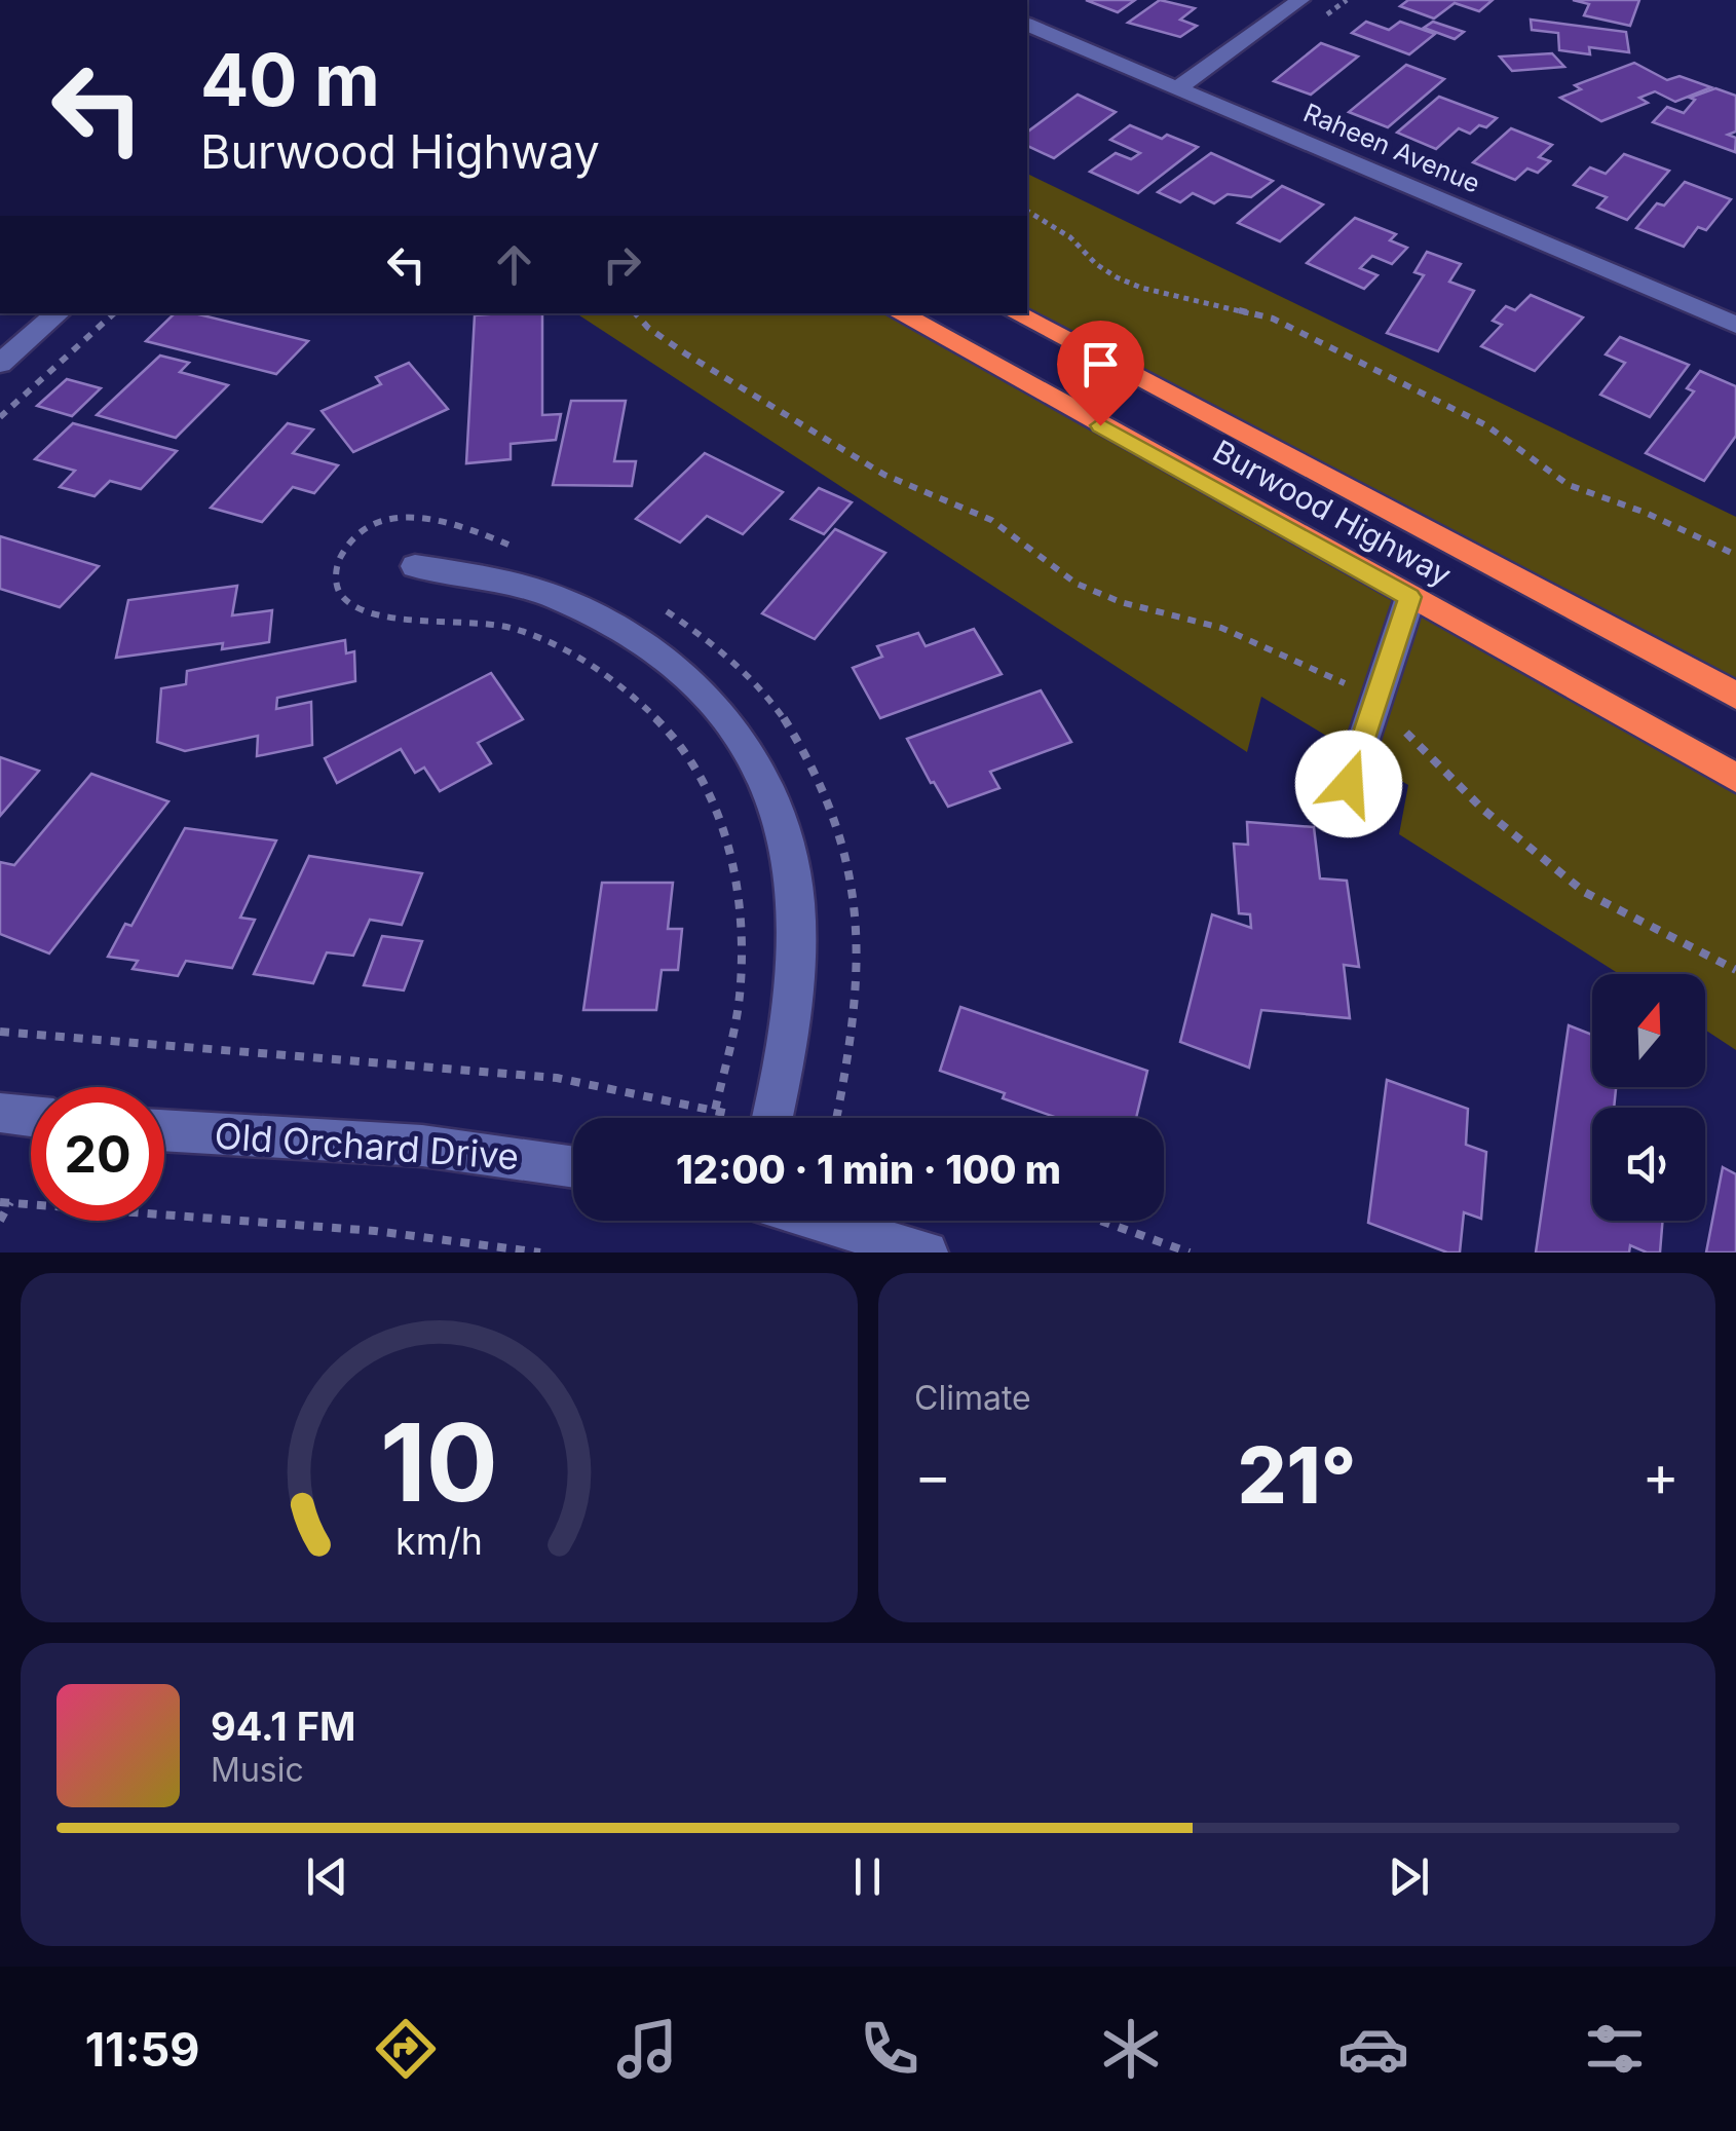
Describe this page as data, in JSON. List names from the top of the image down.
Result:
{
  "streets": {
    "highway": ["Burwood Highway"],
    "street": ["Raheen Avenue", "Old Orchard Drive"]
  },
  "north": "top",
  "page": {
    "turn": ["40 m", "Burwood Highway"],
    "limit": "20",
    "trip": "12:00 · 1 min · 100 m",
    "tile": "Climate",
    "heat": ["−", "21°", "+"],
    "song": ["94.1 FM", "Music"],
    "tabs": "11:59",
    "gauge": ["10", "km/h"]
  }
}
